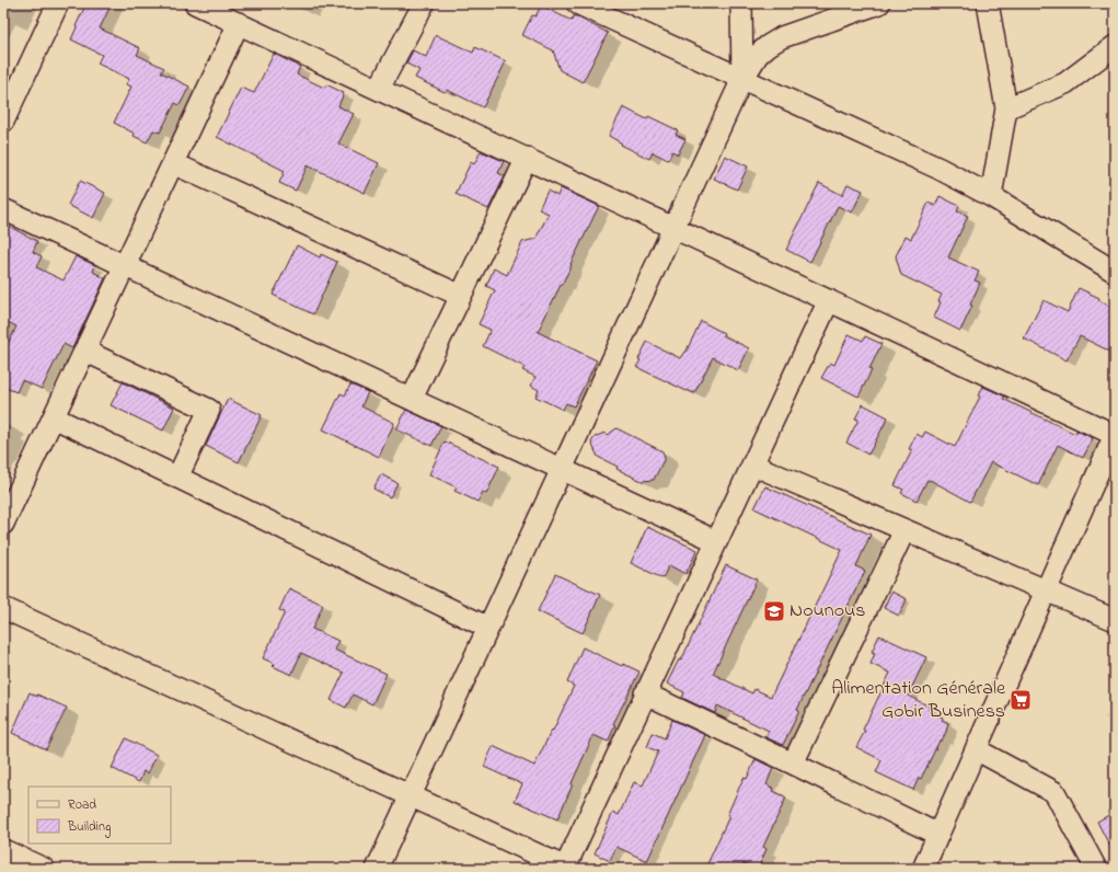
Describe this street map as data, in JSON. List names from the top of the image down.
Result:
{
  "places": {
    "school or university": ["Nounous"],
    "supermarket": ["Alimentation Générale Gobir Business"]
  },
  "legend": ["Road", "Building"]
}
